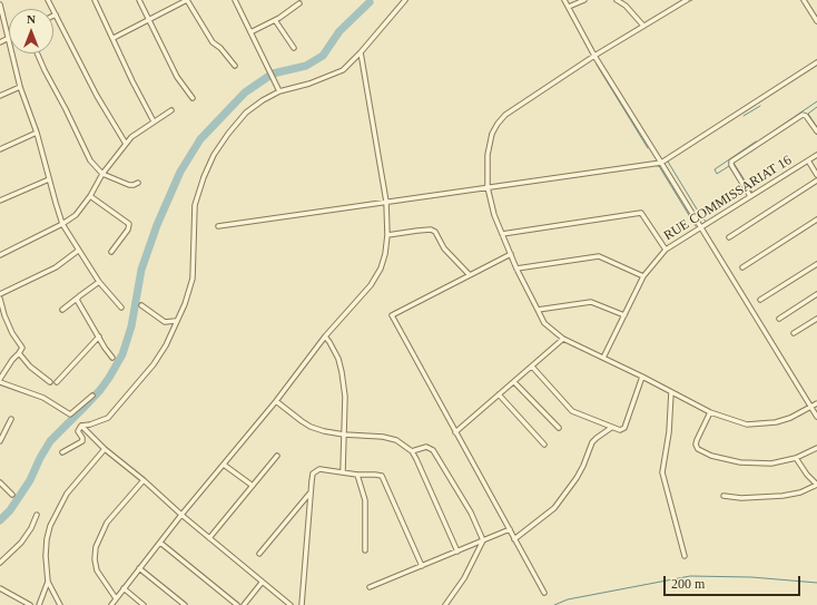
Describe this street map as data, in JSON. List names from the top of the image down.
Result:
{
  "streets": {
    "street": ["RUE COMMISSARIAT 16"]
  },
  "scale_bar": "200 m",
  "north": "top"
}
